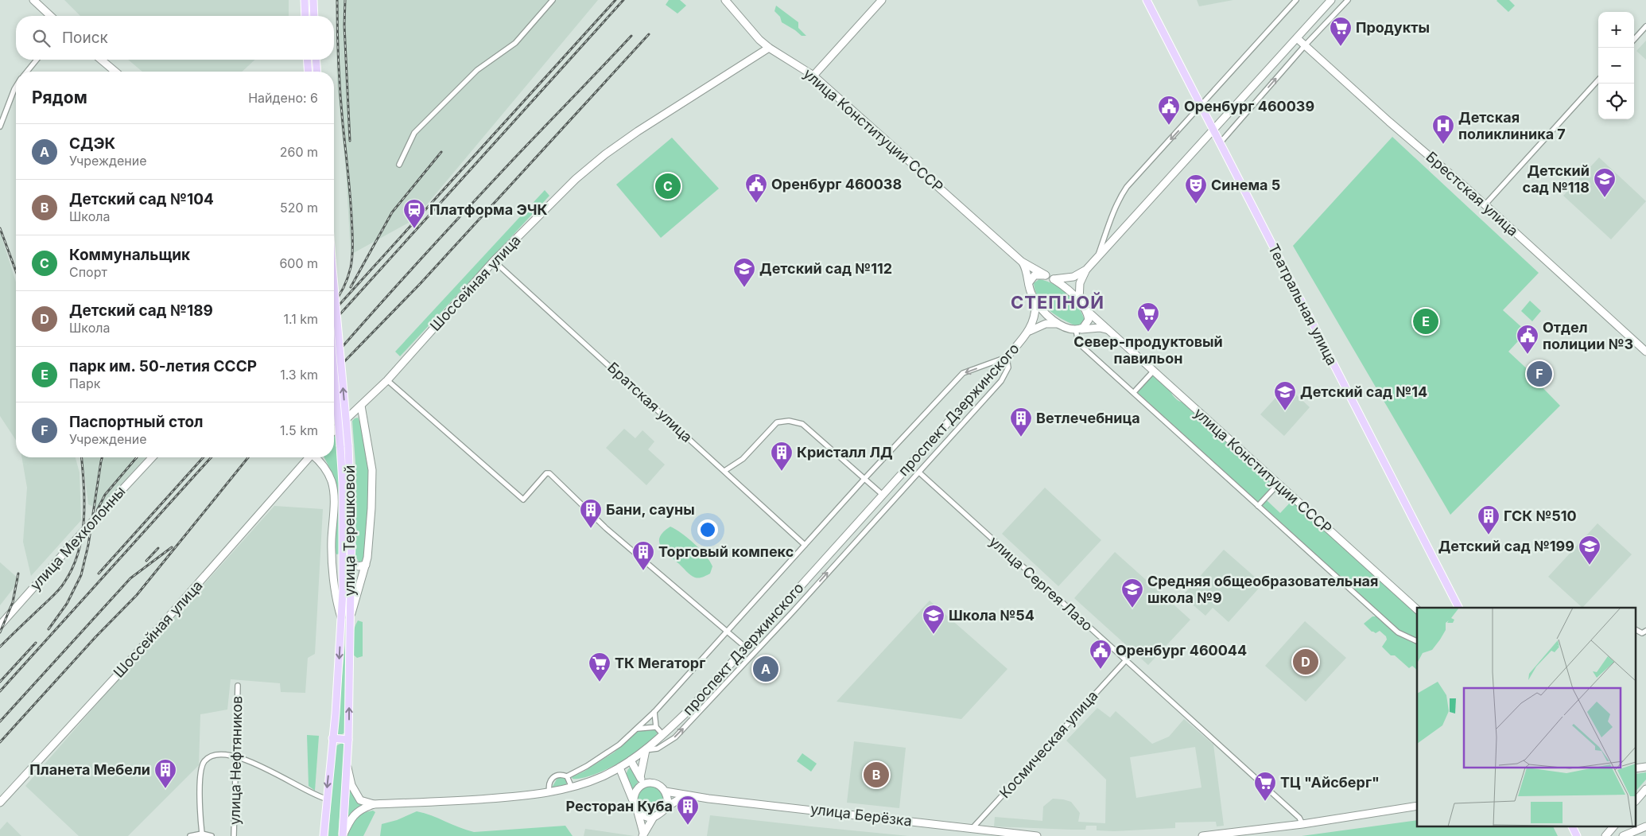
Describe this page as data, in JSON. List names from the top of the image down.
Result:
{
  "streets": {
    "main road": [
      "улица Конституции СССР",
      "Брестская улица",
      "Шоссейная улица",
      "Театральная улица",
      "проспект Дзержинского",
      "улица Терешковой",
      "улица Мехколонны",
      "улица Берёзка"
    ],
    "street": [
      "Братская улица",
      "улица Сергея Лазо",
      "Космическая улица",
      "улица Нефтяников"
    ]
  },
  "crossings": [
    ["улица Конституции СССР", "Шоссейная улица"],
    ["улица Конституции СССР", "проспект Дзержинского"],
    ["Шоссейная улица", "Братская улица"],
    ["улица Сергея Лазо", "Космическая улица"],
    ["Космическая улица", "улица Берёзка"]
  ],
  "districts": ["СТЕПНОЙ"],
  "places": {
    "supermarket": [
      "Продукты",
      "Север-продуктовый павильон",
      "ТК Мегаторг",
      "ТЦ \"Айсберг\""
    ],
    "public building": [
      "Оренбург 460039",
      "Оренбург 460038",
      "Отдел полиции №3",
      "Оренбург 460044"
    ],
    "hospital": ["Детская поликлиника 7"],
    "school or university": [
      "Детский сад №118",
      "Детский сад №112",
      "Детский сад №14",
      "Детский сад №199",
      "Средняя общеобразовательная школа №9",
      "Школа №54"
    ],
    "theatre": ["Синема 5"],
    "station": ["Платформа ЭЧК"],
    "building": [
      "Ветлечебница",
      "Кристалл ЛД",
      "Бани, сауны",
      "ГСК №510",
      "Торговый компекс",
      "Планета Мебели",
      "Ресторан Куба"
    ]
  },
  "page": {
    "map_buttons": ["+", "−"],
    "search": "Поиск",
    "heading": ["Рядом", "Найдено: 6"],
    "list": [
      {
        "mark": "A",
        "name": "СДЭК",
        "note": "Учреждение",
        "value": "260 m"
      },
      {
        "mark": "B",
        "name": "Детский сад №104",
        "note": "Школа",
        "value": "520 m"
      },
      {
        "mark": "C",
        "name": "Коммунальщик",
        "note": "Спорт",
        "value": "600 m"
      },
      {
        "mark": "D",
        "name": "Детский сад №189",
        "note": "Школа",
        "value": "1.1 km"
      },
      {
        "mark": "E",
        "name": "парк им. 50-летия СССР",
        "note": "Парк",
        "value": "1.3 km"
      },
      {
        "mark": "F",
        "name": "Паспортный стол",
        "note": "Учреждение",
        "value": "1.5 km"
      }
    ],
    "pins": [
      "C",
      "E",
      "F",
      "D",
      "A",
      "B"
    ]
  }
}
